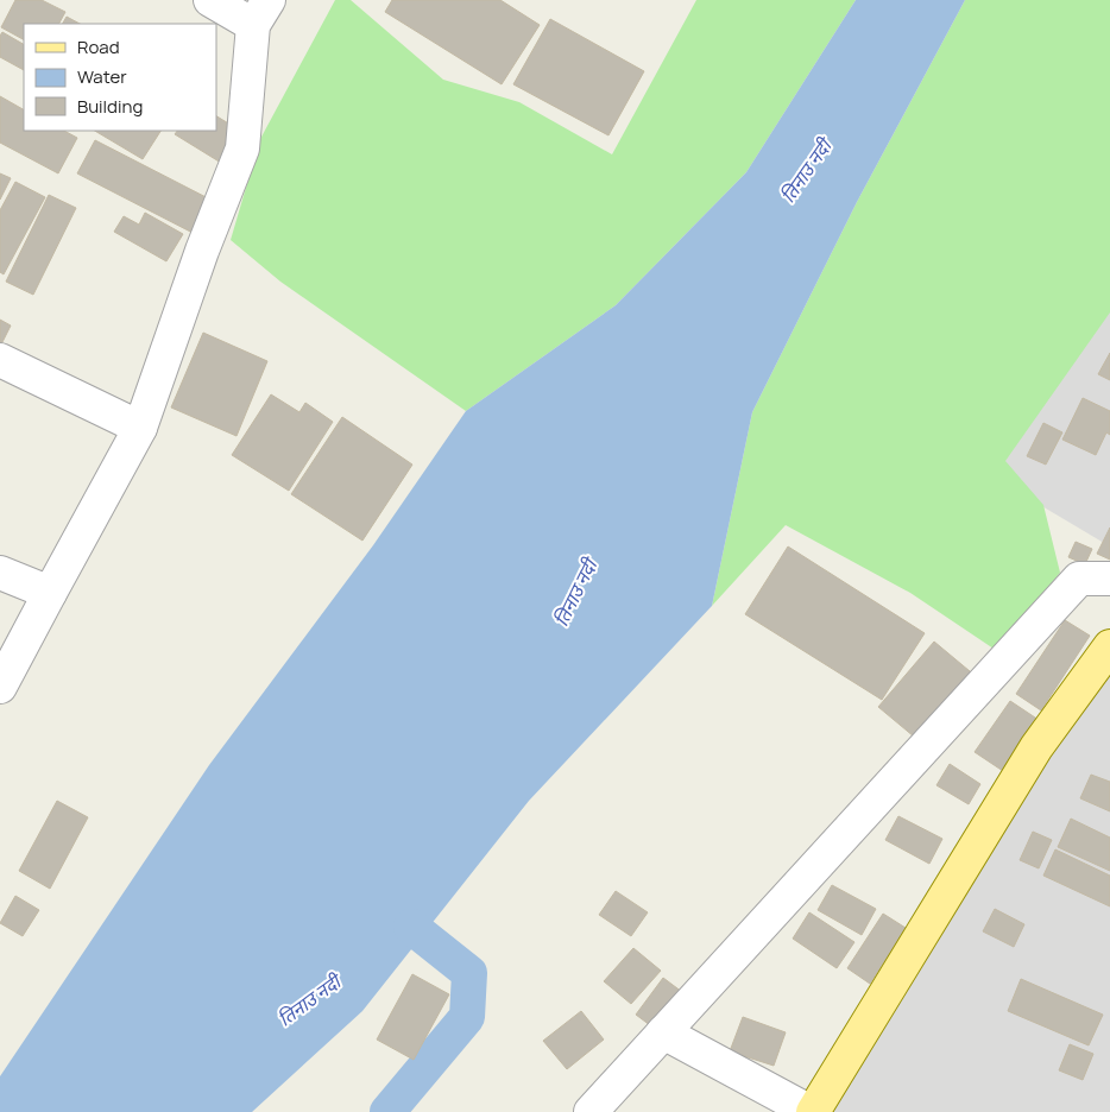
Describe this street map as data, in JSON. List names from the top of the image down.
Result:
{
  "water": ["तिनाउ नदी"],
  "legend": ["Road", "Water", "Building"]
}
